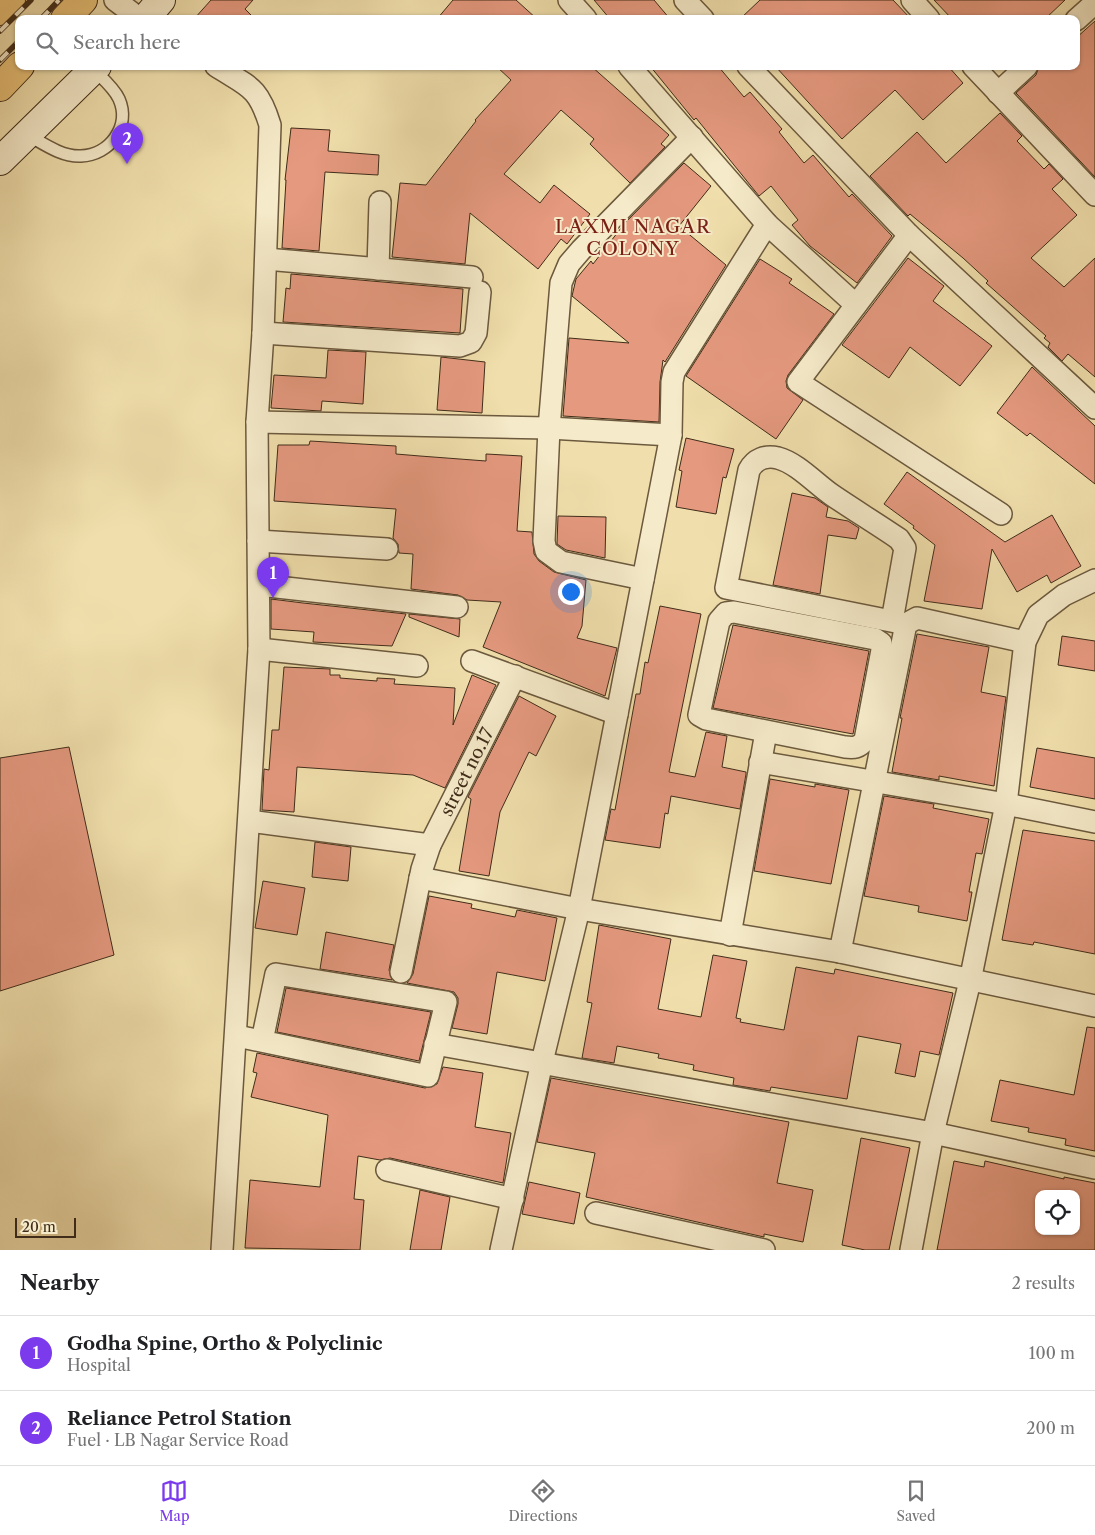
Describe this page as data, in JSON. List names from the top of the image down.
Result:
{
  "streets": {
    "street": ["street no.17"]
  },
  "districts": ["LAXMI NAGAR COLONY"],
  "scale_bar": "20 m",
  "page": {
    "search": "Search here",
    "pins": ["2", "1"],
    "scale": "20 m",
    "heading": ["Nearby", "2 results"],
    "list": [
      {
        "mark": "1",
        "name": "Godha Spine, Ortho & Polyclinic",
        "note": "Hospital",
        "value": "100 m"
      },
      {
        "mark": "2",
        "name": "Reliance Petrol Station",
        "note": "Fuel · LB Nagar Service Road",
        "value": "200 m"
      }
    ],
    "nav": ["Map", "Directions", "Saved"]
  }
}
